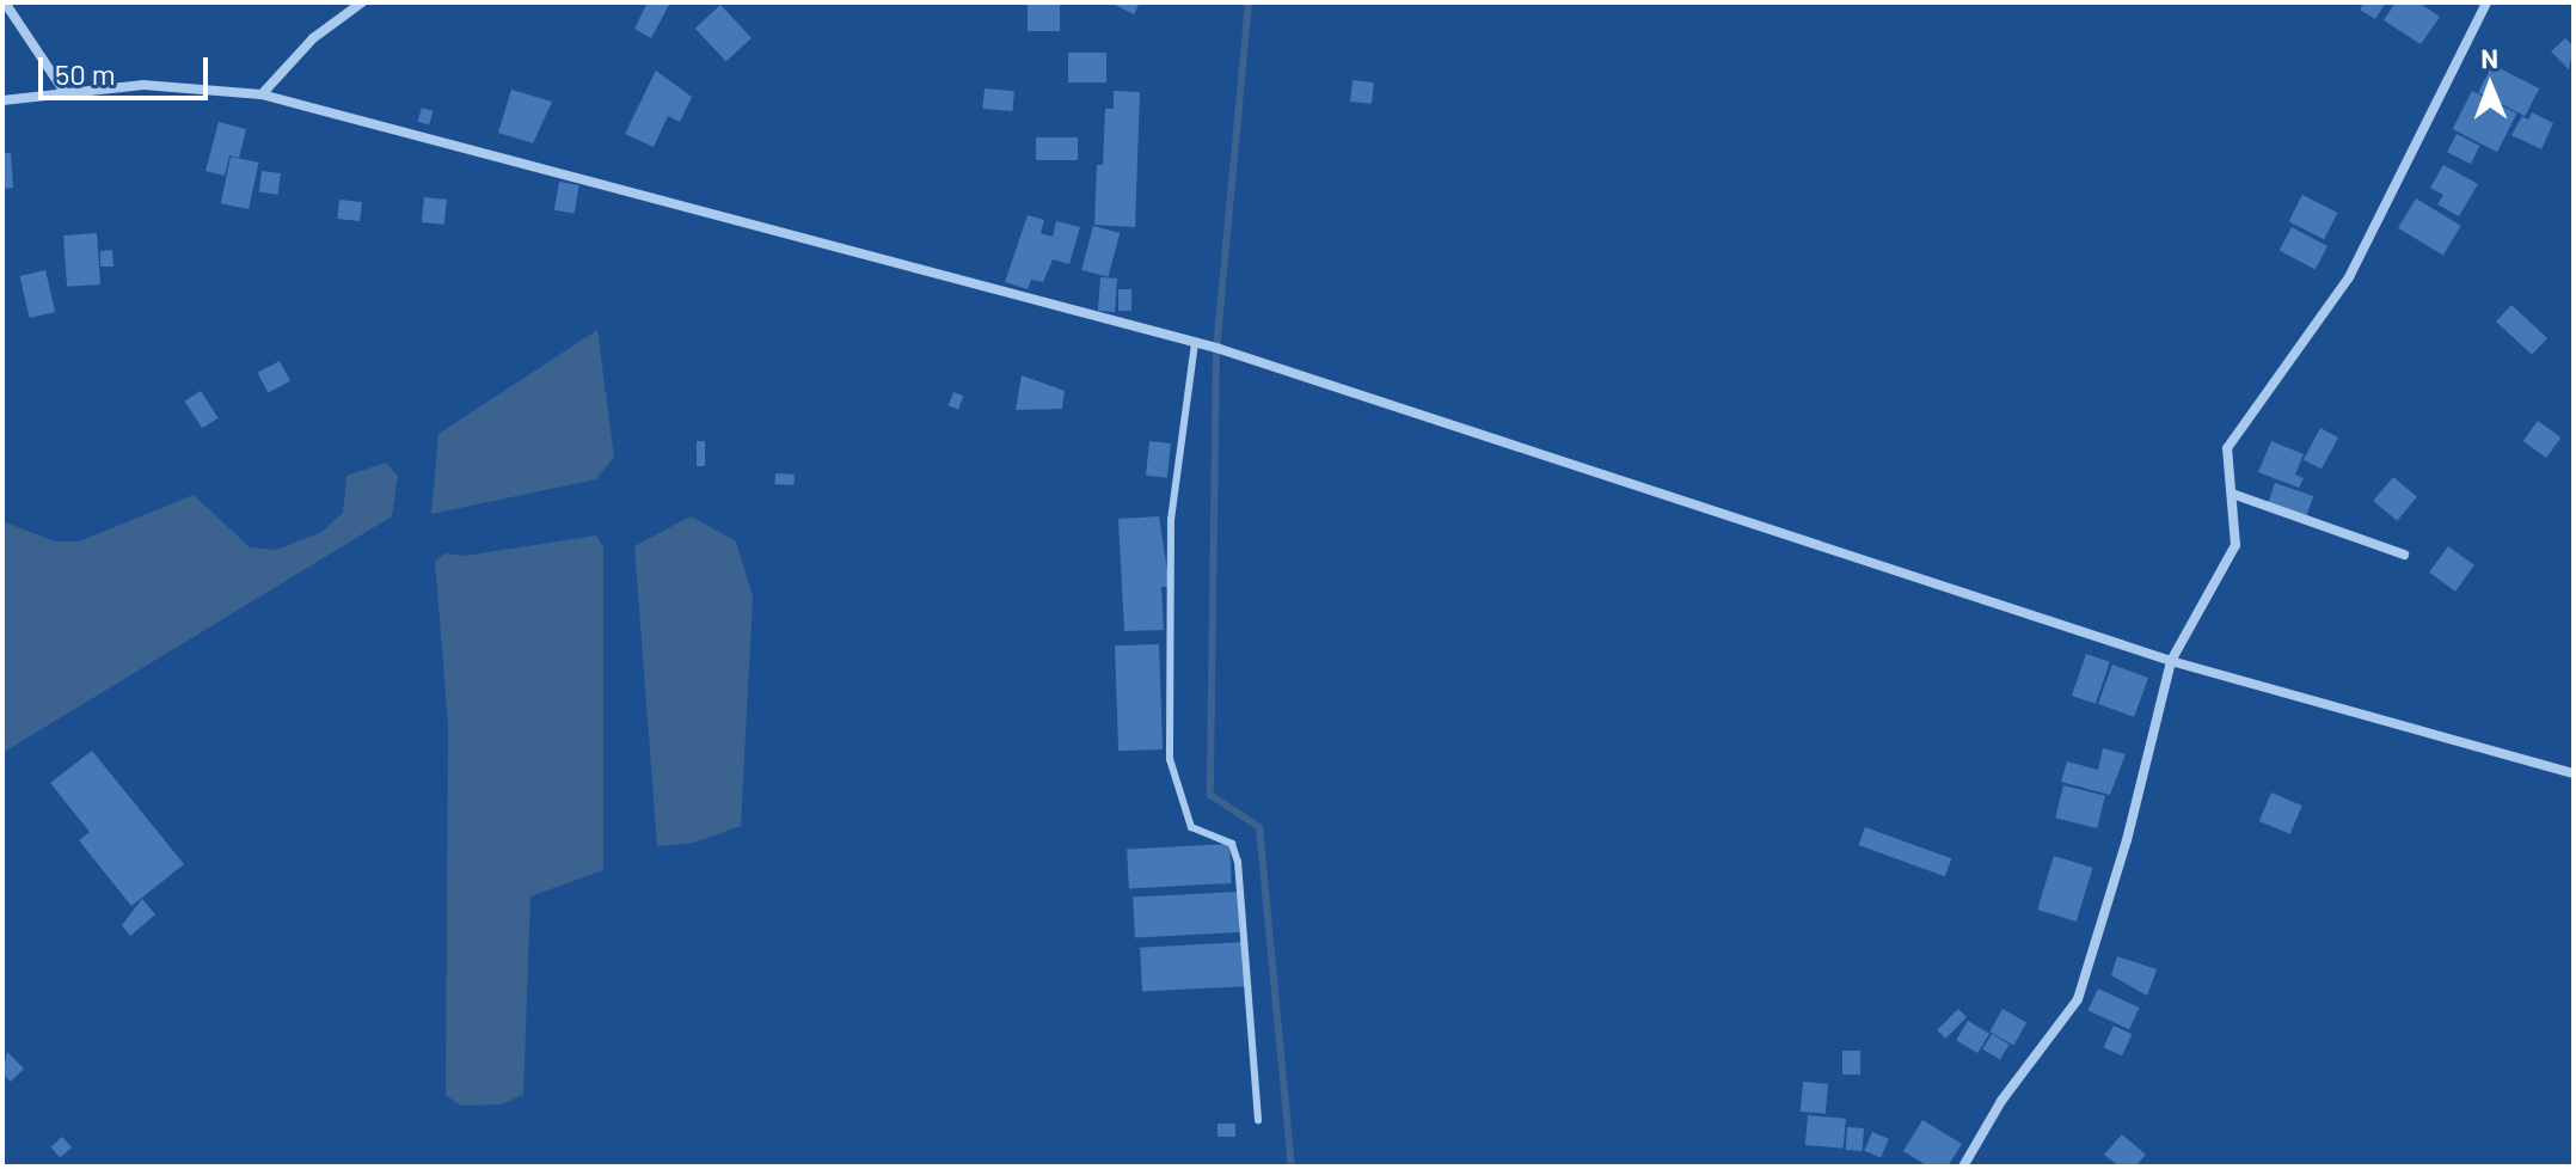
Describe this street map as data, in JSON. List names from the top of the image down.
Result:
{
  "scale_bar": "50 m",
  "north": "top"
}
